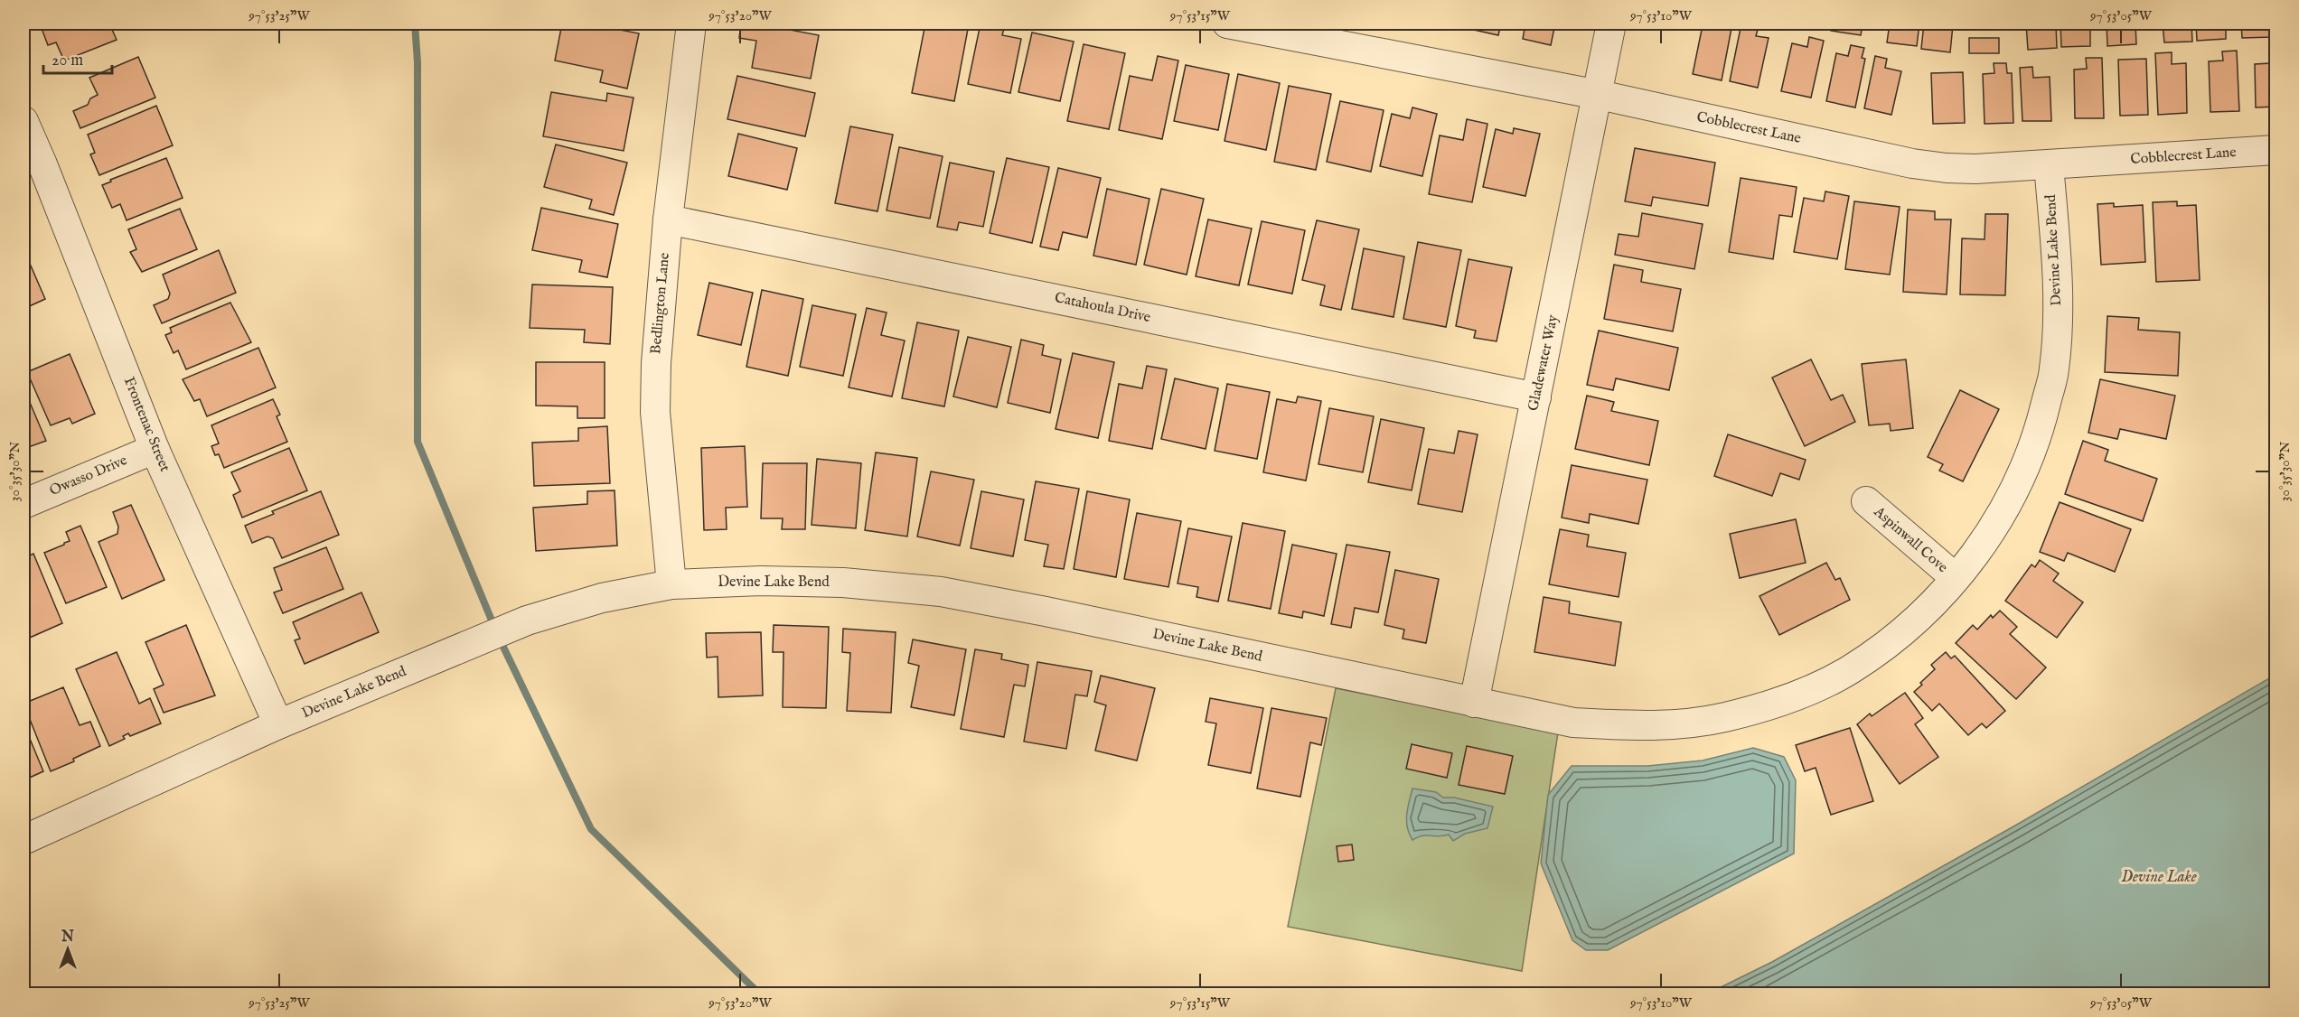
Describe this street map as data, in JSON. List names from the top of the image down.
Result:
{
  "streets": {
    "street": [
      "Cobblecrest Lane",
      "Devine Lake Bend",
      "Bedlington Lane",
      "Catahoula Drive",
      "Gladewater Way",
      "Frontenac Street",
      "Owasso Drive",
      "Aspinwall Cove"
    ]
  },
  "crossings": [
    ["Cobblecrest Lane", "Devine Lake Bend"],
    ["Cobblecrest Lane", "Gladewater Way"],
    ["Devine Lake Bend", "Bedlington Lane"],
    ["Devine Lake Bend", "Gladewater Way"],
    ["Devine Lake Bend", "Frontenac Street"],
    ["Devine Lake Bend", "Aspinwall Cove"],
    ["Bedlington Lane", "Catahoula Drive"],
    ["Catahoula Drive", "Gladewater Way"],
    ["Frontenac Street", "Owasso Drive"]
  ],
  "water": ["Devine Lake"],
  "scale_bar": "20 m",
  "north": "top",
  "coordinates": [
    "97°53'25\"W",
    "97°53'20\"W",
    "97°53'15\"W",
    "97°53'10\"W",
    "97°53'05\"W",
    "30°35'30\"N"
  ]
}
